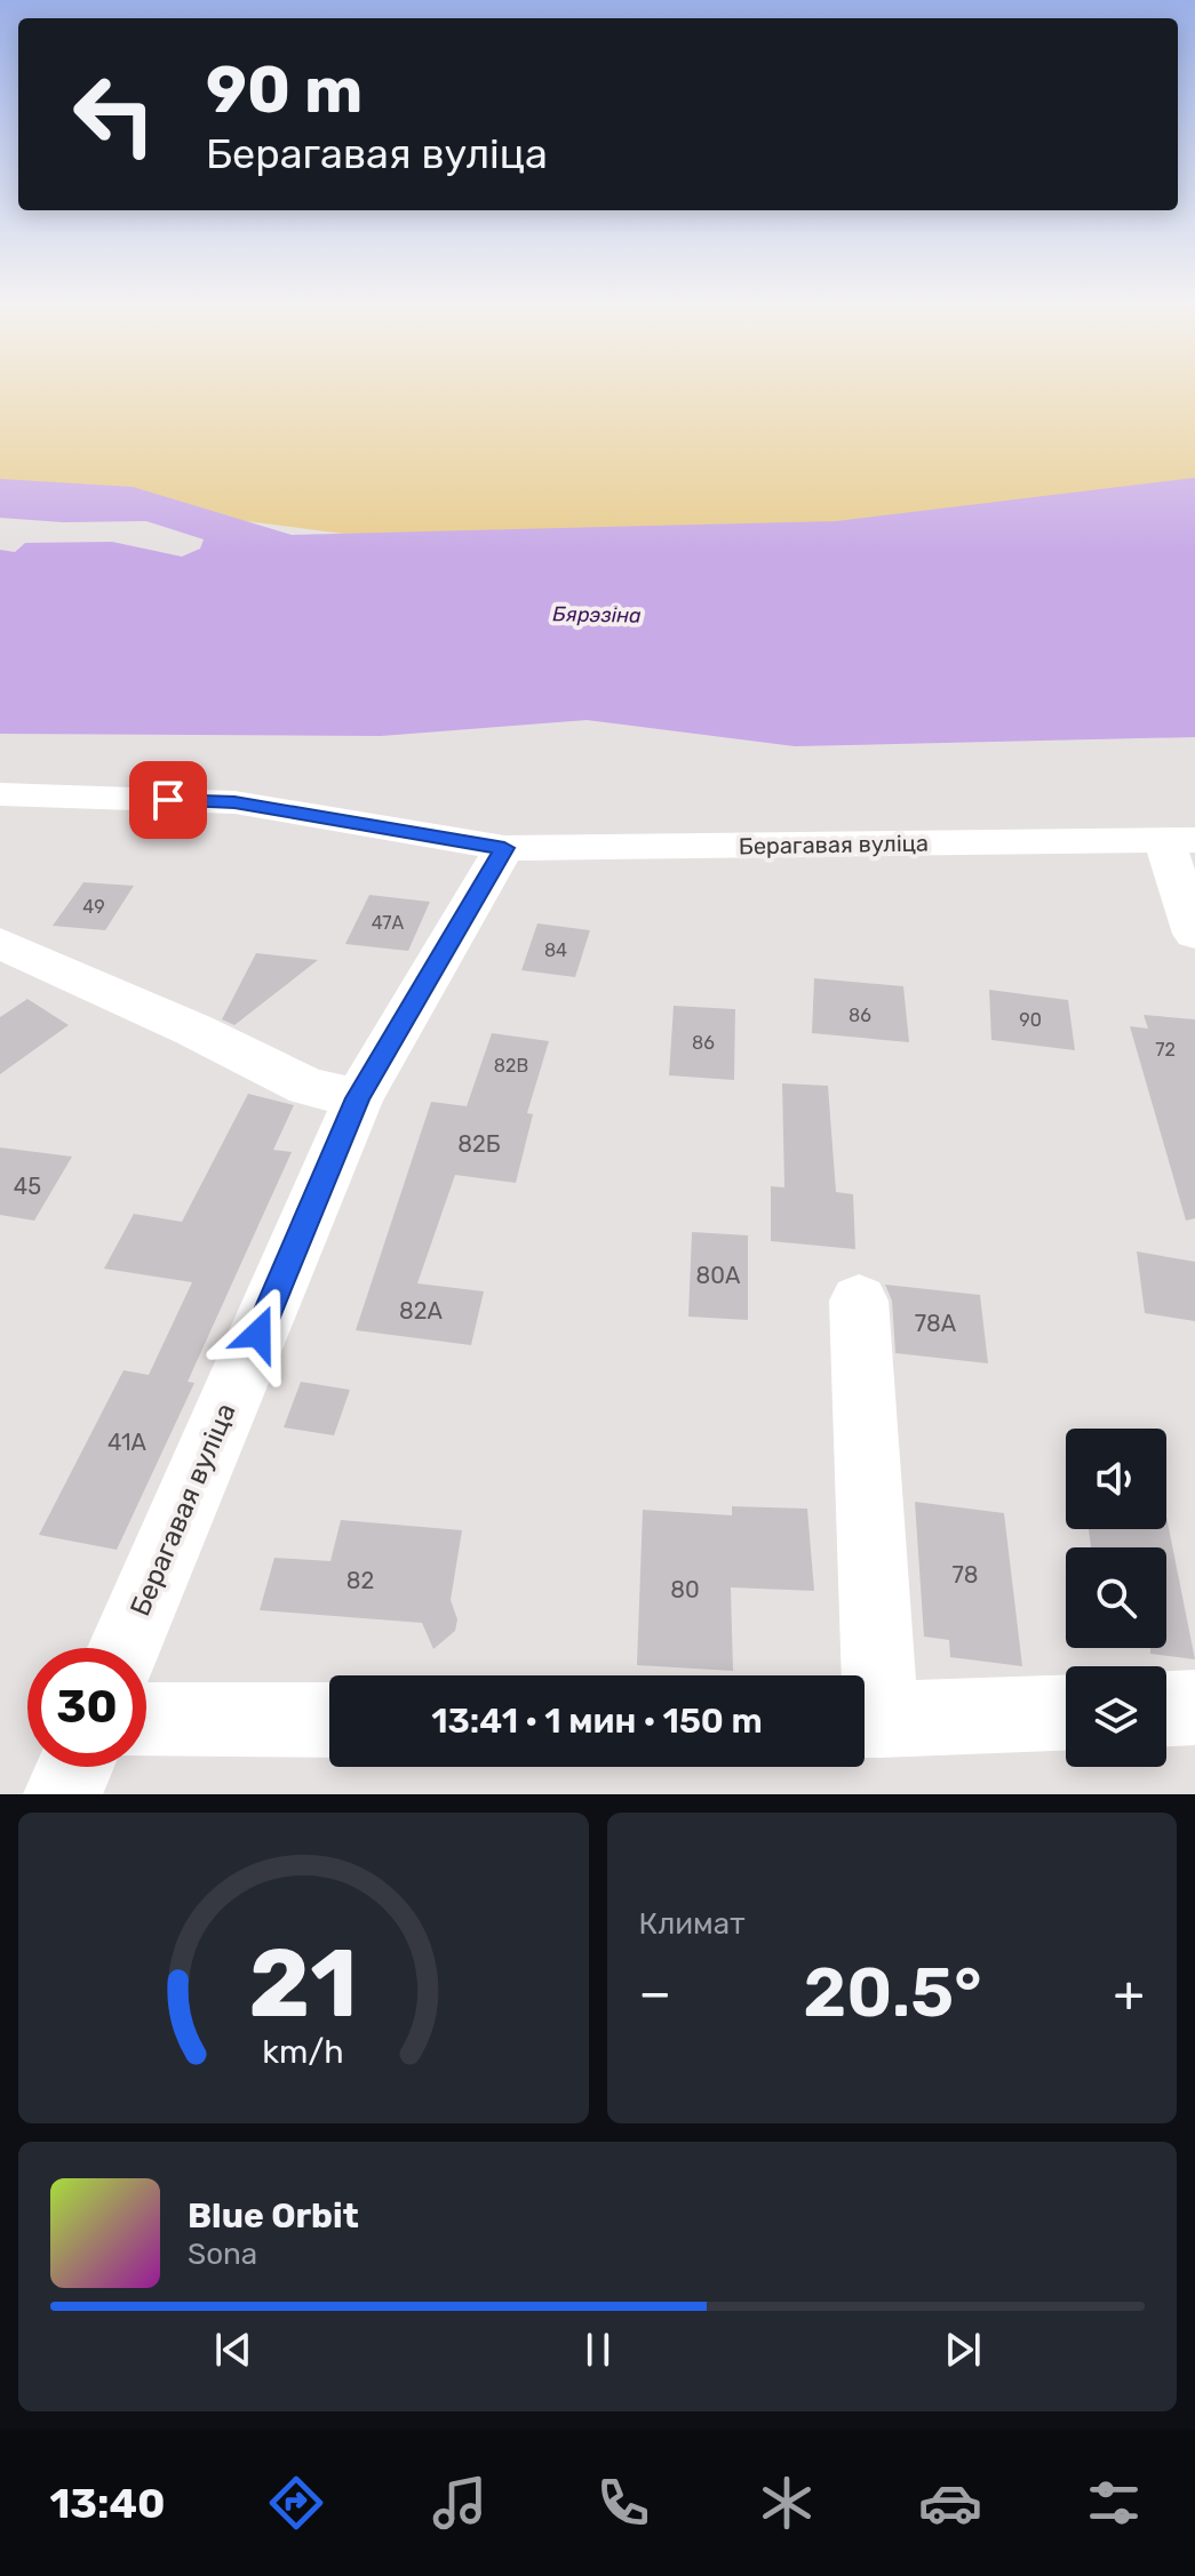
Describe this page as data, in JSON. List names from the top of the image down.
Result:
{
  "streets": {
    "street": ["Берагавая вуліца"]
  },
  "water": ["Бярэзіна"],
  "house_numbers": [
    "49",
    "47А",
    "84",
    "86",
    "90",
    "86",
    "72",
    "82В",
    "82Б",
    "45",
    "80А",
    "82А",
    "78А",
    "41А",
    "78",
    "82",
    "80"
  ],
  "page": {
    "turn": ["90 m", "Берагавая вуліца"],
    "limit": "30",
    "trip": "13:41 · 1 мин · 150 m",
    "tile": "Климат",
    "heat": ["−", "20.5°", "+"],
    "song": ["Blue Orbit", "Sona"],
    "tabs": "13:40",
    "gauge": ["21", "km/h"]
  }
}
